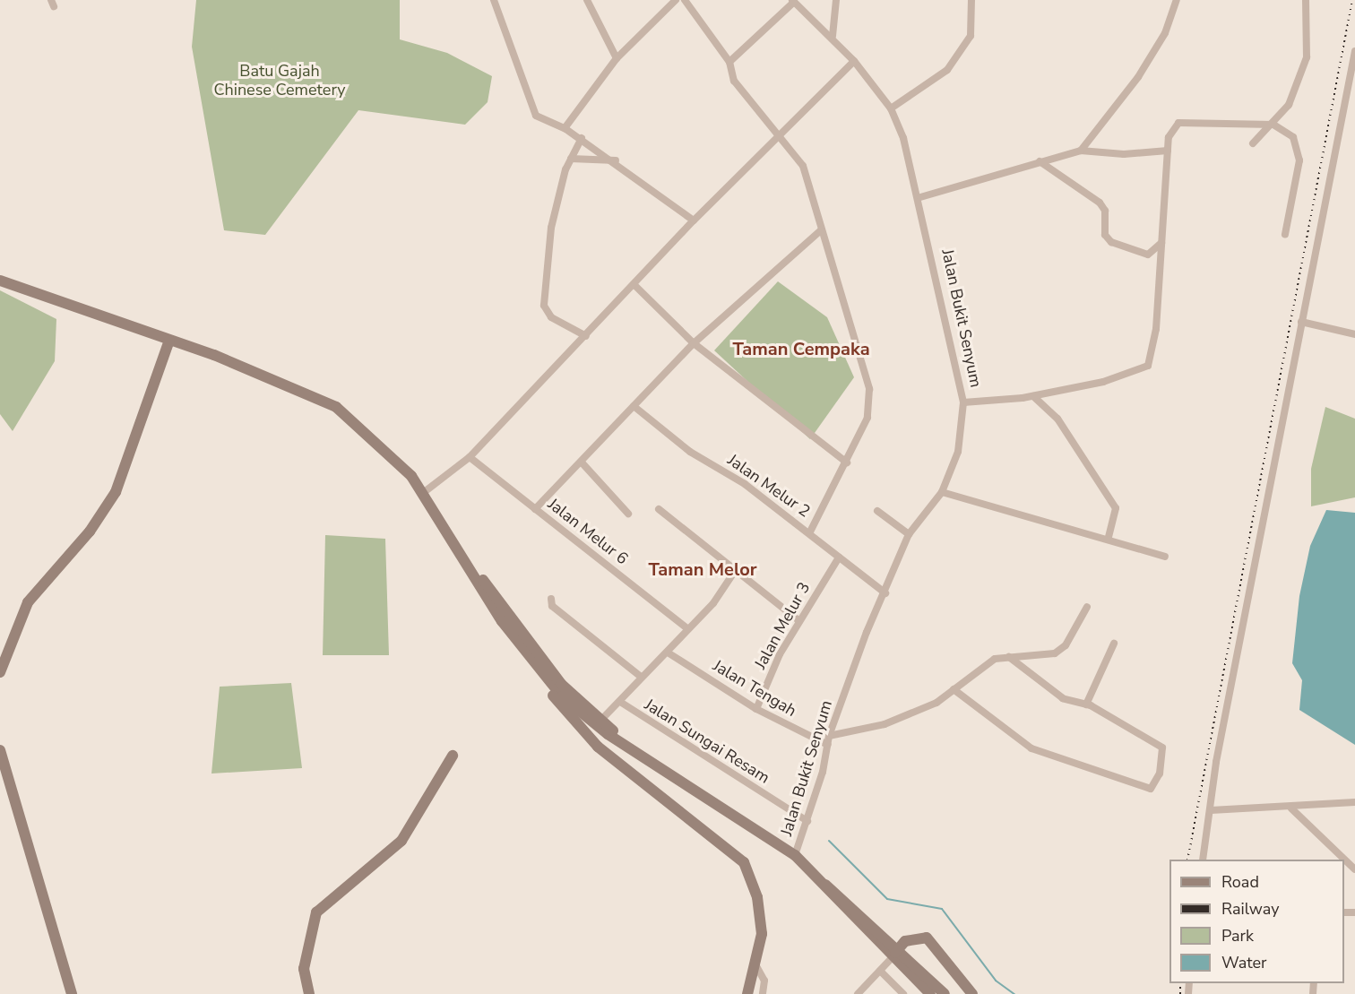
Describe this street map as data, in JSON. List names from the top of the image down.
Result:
{
  "streets": {
    "street": [
      "Jalan Bukit Senyum",
      "Jalan Melur 2",
      "Jalan Melur 6",
      "Jalan Melur 3",
      "Jalan Tengah",
      "Jalan Sungai Resam"
    ]
  },
  "crossings": [
    ["Jalan Bukit Senyum", "Jalan Melur 2"],
    ["Jalan Bukit Senyum", "Jalan Tengah"],
    ["Jalan Bukit Senyum", "Jalan Sungai Resam"],
    ["Jalan Melur 2", "Jalan Melur 3"],
    ["Jalan Melur 3", "Jalan Tengah"]
  ],
  "districts": ["Taman Cempaka", "Taman Melor"],
  "parks": ["Batu Gajah Chinese Cemetery"],
  "legend": [
    "Road",
    "Railway",
    "Park",
    "Water"
  ]
}
